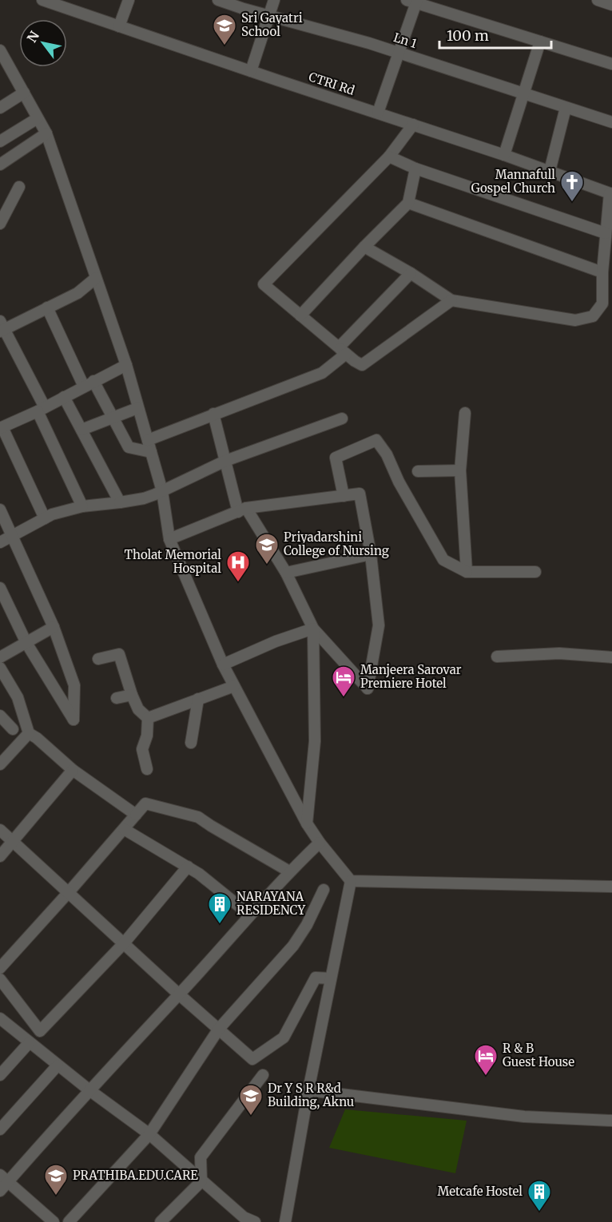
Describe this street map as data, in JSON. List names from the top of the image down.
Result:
{
  "streets": {
    "street": ["Ln 1", "CTRI Rd"]
  },
  "places": {
    "school or university": [
      "Sri Gayatri School",
      "Priyadarshini College of Nursing",
      "Dr Y S R R&d Building, Aknu",
      "PRATHIBA.EDU.CARE"
    ],
    "church": ["Mannafull Gospel Church"],
    "hospital": ["Tholat Memorial Hospital"],
    "hotel": ["Manjeera Sarovar Premiere Hotel", "R & B Guest House"],
    "building": ["NARAYANA RESIDENCY", "Metcafe Hostel"]
  },
  "scale_bar": "100 m",
  "north": "top left"
}
